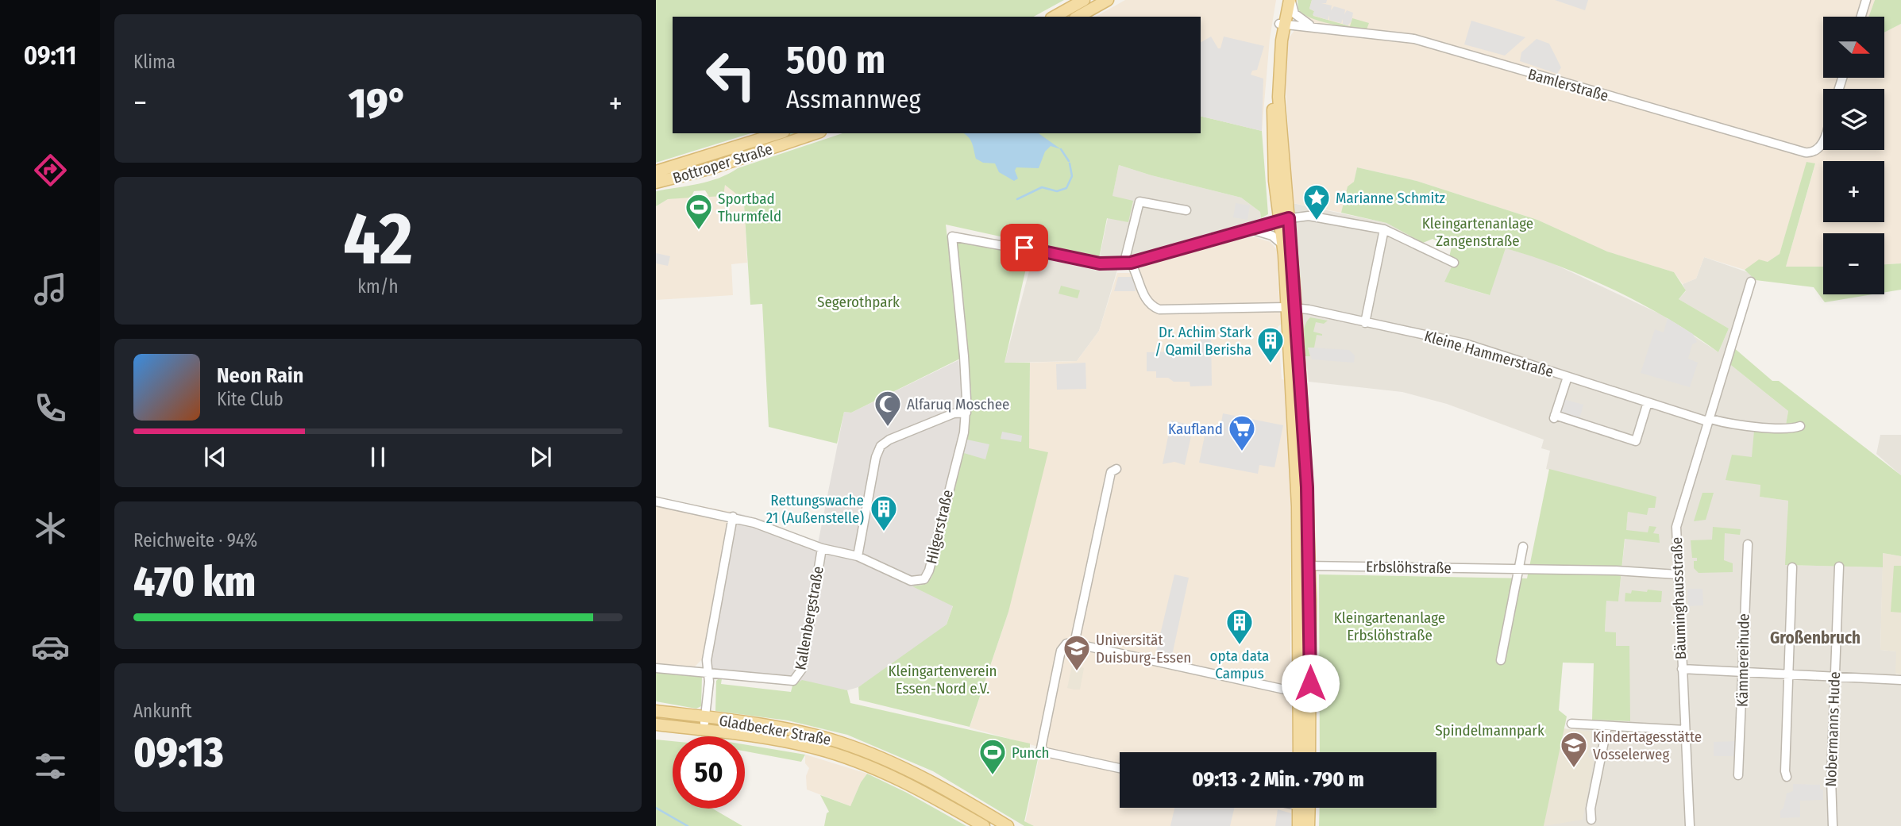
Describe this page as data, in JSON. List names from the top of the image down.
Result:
{
  "streets": {
    "main road": ["Bottroper Straße", "Gladbecker Straße"],
    "street": [
      "Bamlerstraße",
      "Kleine Hammerstraße",
      "Hilgerstraße",
      "Erbslöhstraße",
      "Bäuminghausstraße",
      "Kallenbergstraße",
      "Kämmereihude",
      "Nobermanns Hude"
    ]
  },
  "crossings": [
    ["Kleine Hammerstraße", "Hilgerstraße"],
    ["Kleine Hammerstraße", "Bäuminghausstraße"],
    ["Hilgerstraße", "Kallenbergstraße"],
    ["Erbslöhstraße", "Bäuminghausstraße"]
  ],
  "districts": ["Großenbruch"],
  "parks": [
    "Kleingartenanlage Zangenstraße",
    "Segerothpark",
    "Kleingartenanlage Erbslöhstraße",
    "Kleingartenverein Essen-Nord e.V.",
    "Spindelmannpark"
  ],
  "places": {
    "place": ["Marianne Schmitz"],
    "sports": ["Sportbad Thurmfeld", "Punch"],
    "building": ["Dr. Achim Stark / Qamil Berisha", "Rettungswache 21 (Außenstelle)", "opta data Campus"],
    "mosque": ["Alfaruq Moschee"],
    "supermarket": ["Kaufland"],
    "school or university": ["Universität Duisburg-Essen", "Kindertagesstätte Vosselerweg"]
  },
  "north": "right",
  "page": {
    "tabs": "09:11",
    "tile": [
      "Klima",
      ["42", "km/h"],
      ["Reichweite · 94%", "470 km"],
      ["Ankunft", "09:13"]
    ],
    "map_buttons": ["+", "−"],
    "turn": ["500 m", "Assmannweg"],
    "heat": ["−", "19°", "+"],
    "song": ["Neon Rain", "Kite Club"],
    "limit": "50",
    "trip": "09:13 · 2 Min. · 790 m"
  }
}
